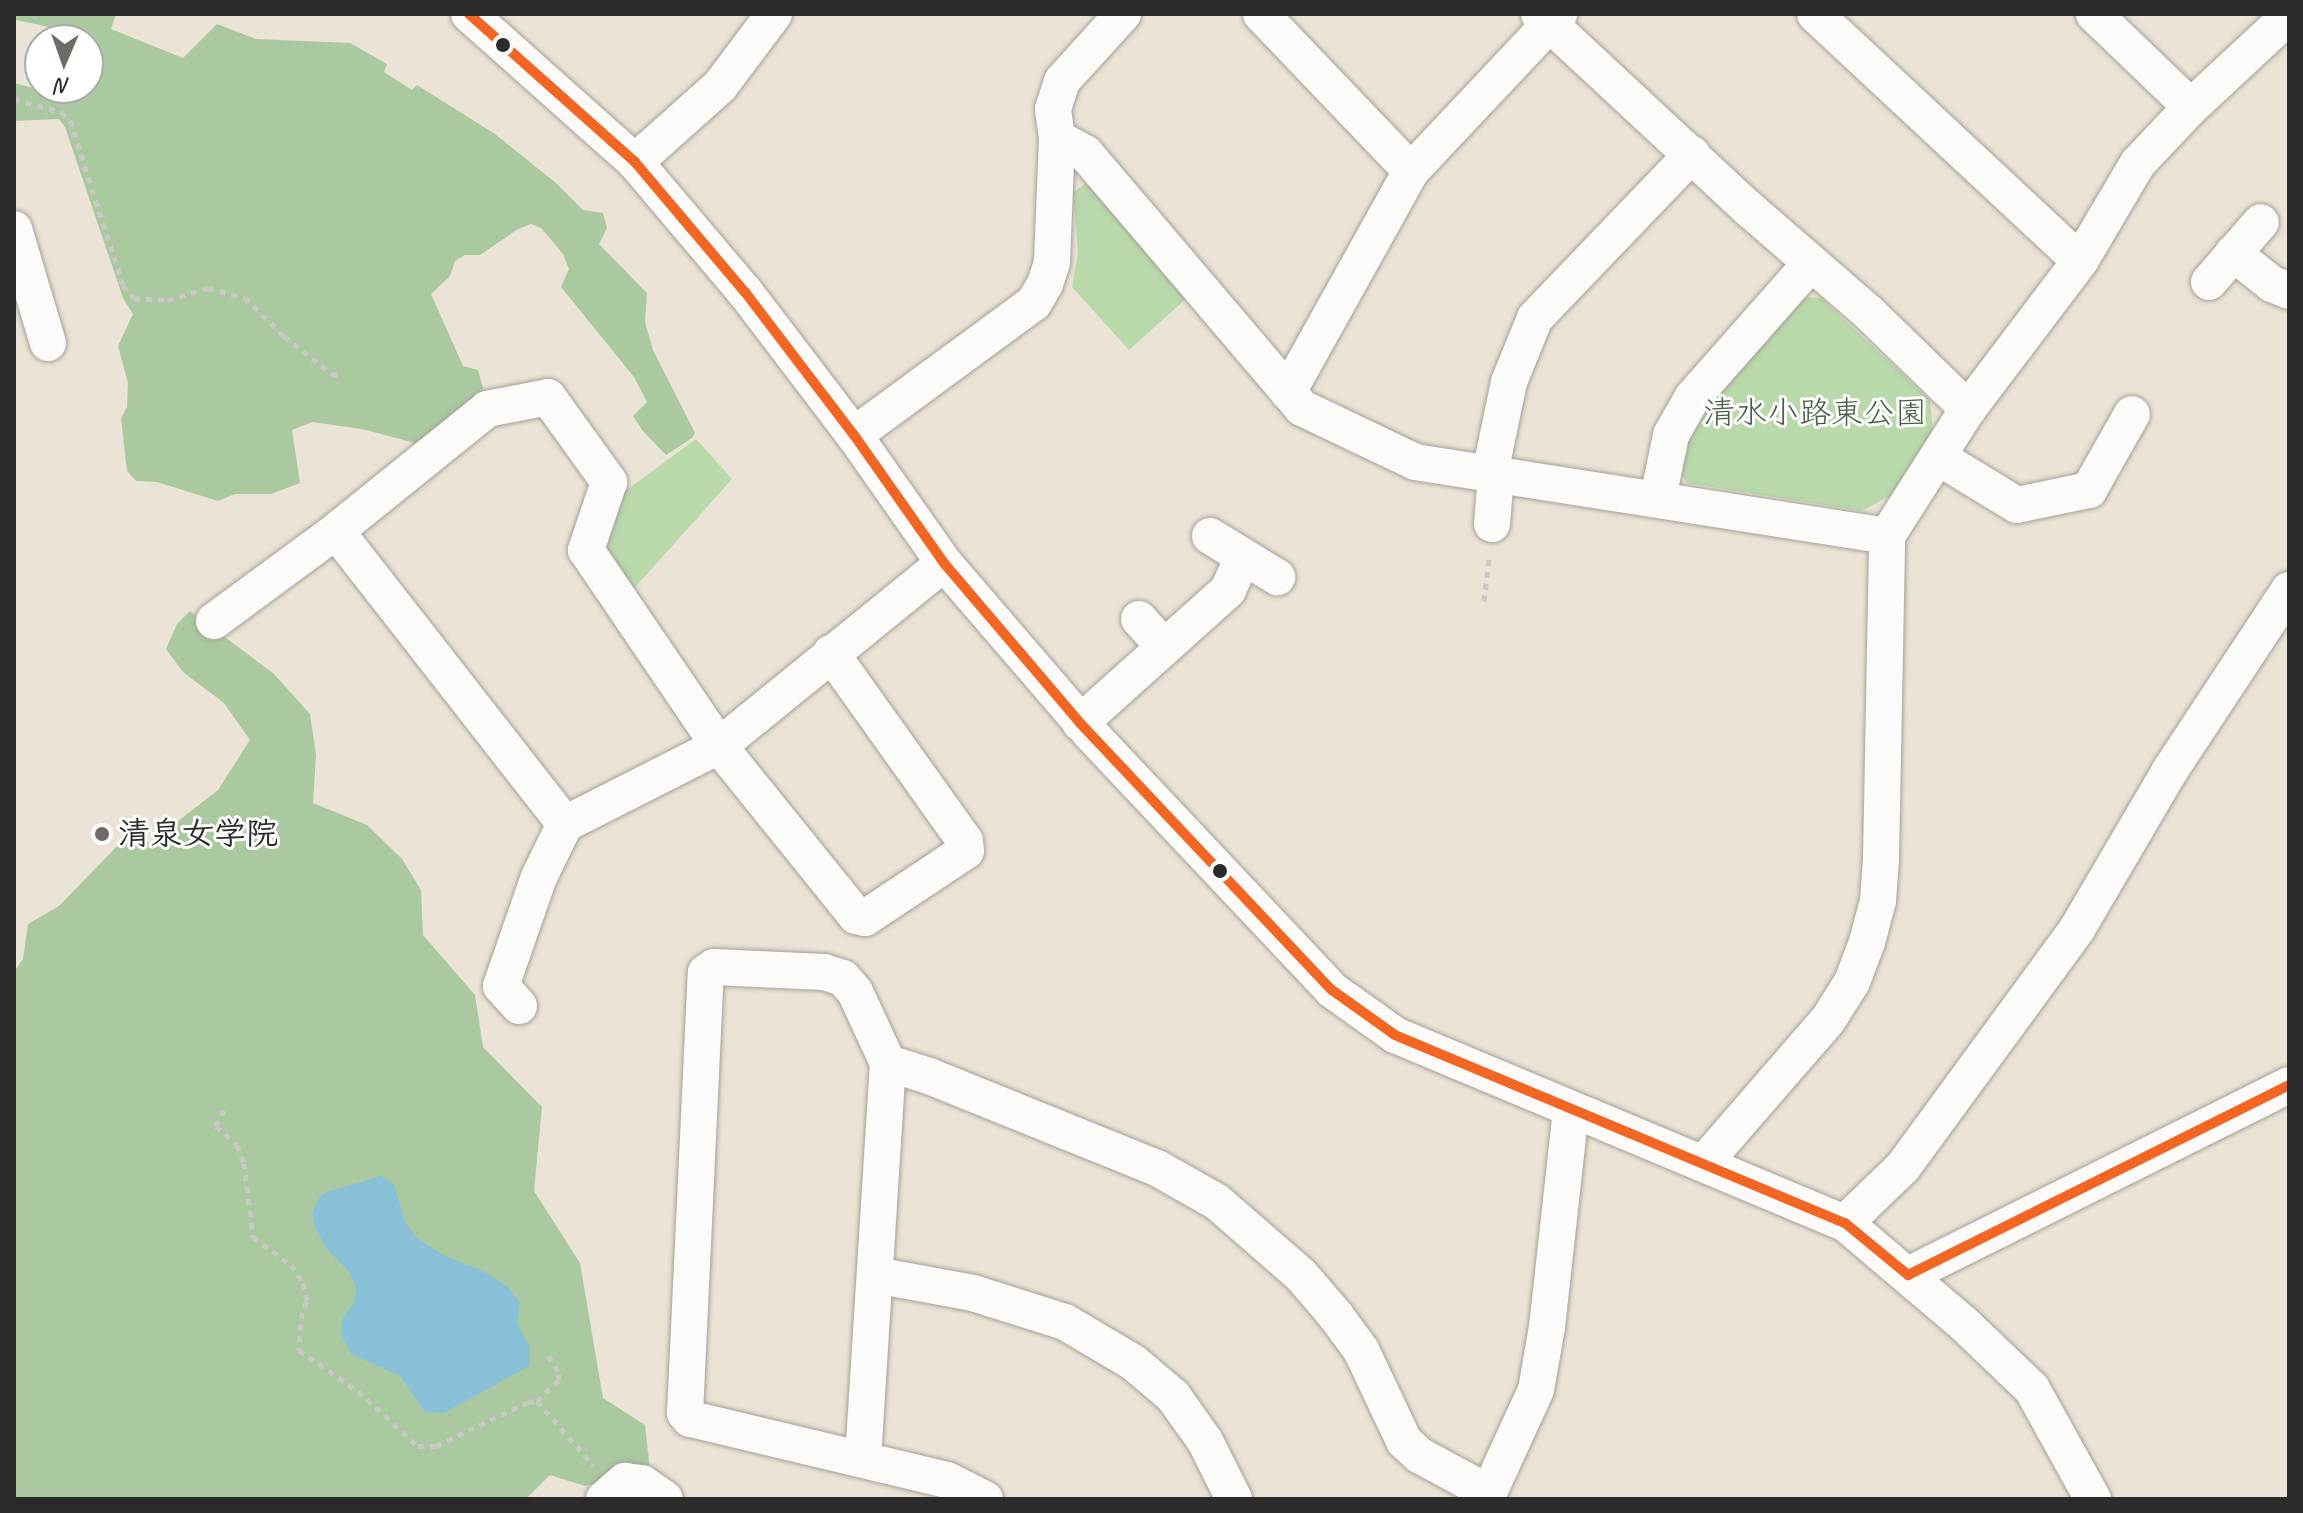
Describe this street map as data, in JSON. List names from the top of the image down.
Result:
{
  "parks": ["清水小路東公園"],
  "places": ["清泉女学院"],
  "north": "bottom"
}
